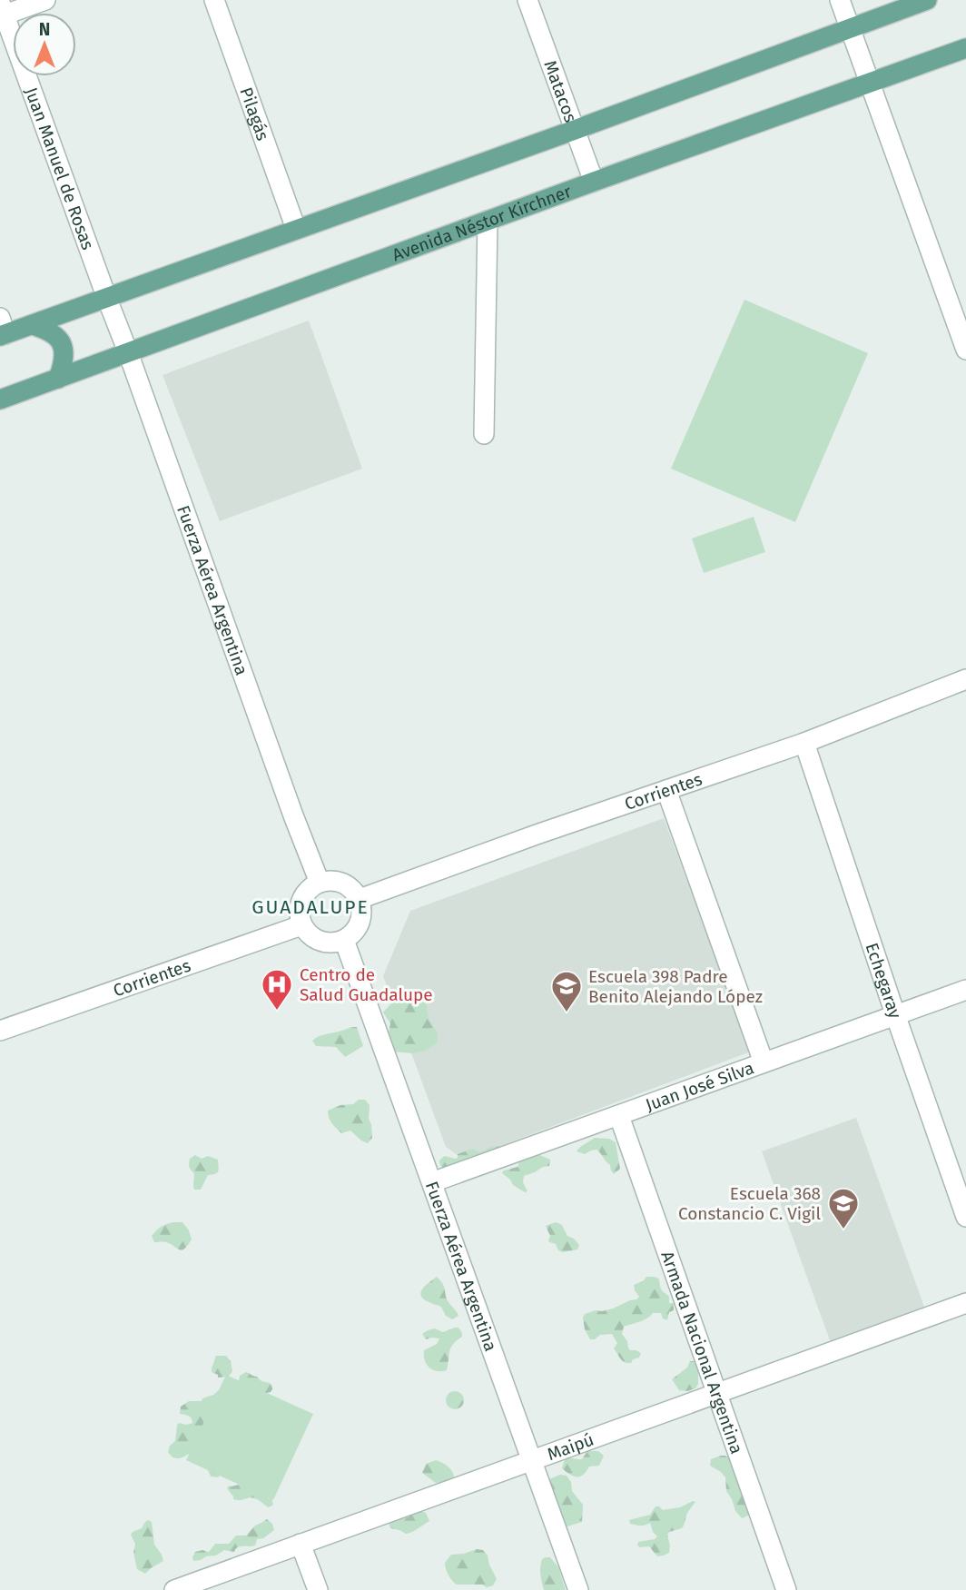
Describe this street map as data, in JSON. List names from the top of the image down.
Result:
{
  "streets": {
    "main road": ["Avenida Néstor Kirchner"],
    "street": [
      "Matacos",
      "Pilagás",
      "Juan Manuel de Rosas",
      "Fuerza Aérea Argentina",
      "Corrientes",
      "Echegaray",
      "Juan José Silva",
      "Armada Nacional Argentina",
      "Maipú"
    ]
  },
  "crossings": [
    ["Matacos", "Avenida Néstor Kirchner"],
    ["Juan Manuel de Rosas", "Fuerza Aérea Argentina"],
    ["Avenida Néstor Kirchner", "Fuerza Aérea Argentina"],
    ["Fuerza Aérea Argentina", "Corrientes"],
    ["Fuerza Aérea Argentina", "Juan José Silva"],
    ["Fuerza Aérea Argentina", "Maipú"],
    ["Corrientes", "Echegaray"],
    ["Echegaray", "Juan José Silva"],
    ["Juan José Silva", "Armada Nacional Argentina"],
    ["Armada Nacional Argentina", "Maipú"]
  ],
  "districts": ["GUADALUPE"],
  "places": {
    "hospital": ["Centro de Salud Guadalupe"],
    "school or university": ["Escuela 398 Padre Benito Alejando López", "Escuela 368 Constancio C. Vigil"]
  },
  "north": "top"
}
